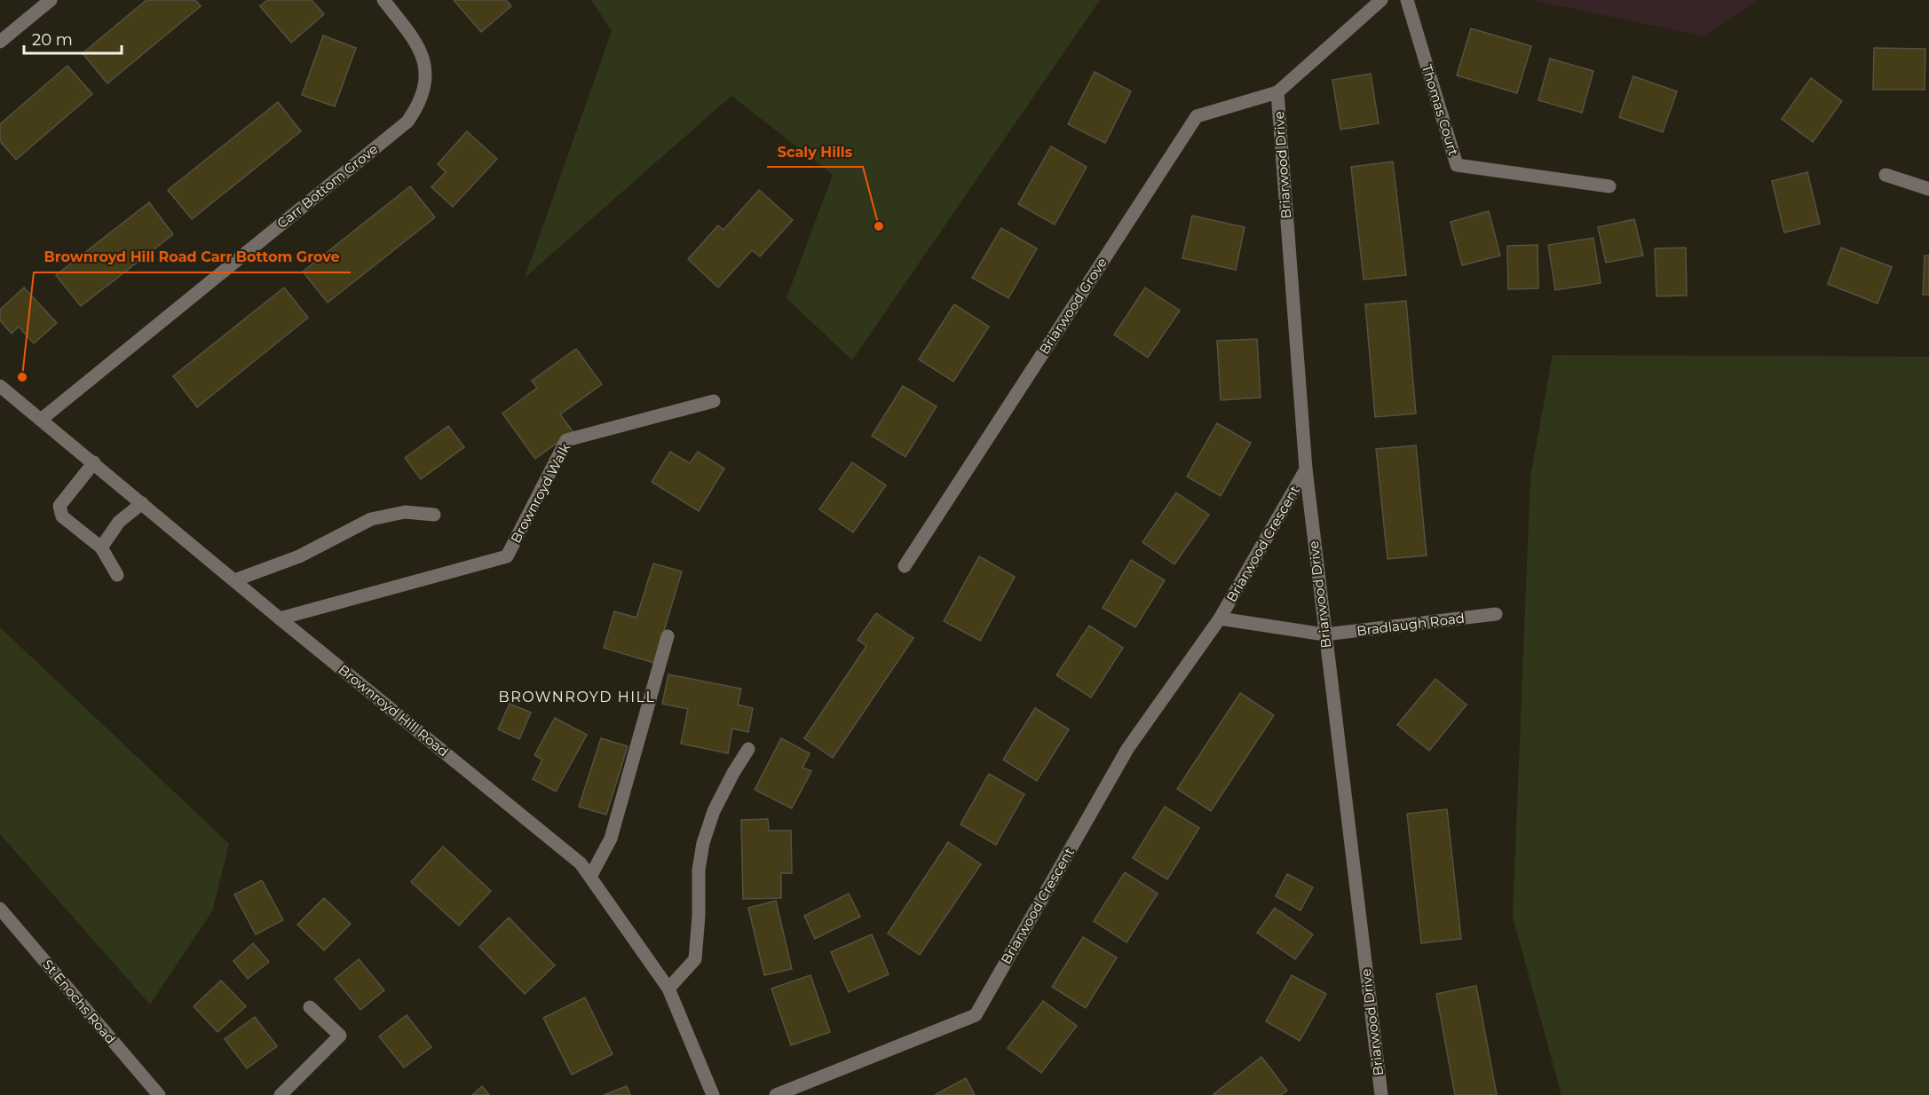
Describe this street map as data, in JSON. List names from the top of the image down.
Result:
{
  "streets": {
    "street": [
      "Thomas Court",
      "Briarwood Drive",
      "Carr Bottom Grove",
      "Briarwood Grove",
      "Brownroyd Walk",
      "Briarwood Crescent",
      "Bradlaugh Road",
      "Brownroyd Hill Road",
      "St Enochs Road"
    ]
  },
  "crossings": [
    ["Briarwood Drive", "Briarwood Grove"],
    ["Briarwood Drive", "Briarwood Crescent"],
    ["Briarwood Drive", "Bradlaugh Road"],
    ["Carr Bottom Grove", "Brownroyd Hill Road"],
    ["Brownroyd Walk", "Brownroyd Hill Road"],
    ["Briarwood Crescent", "Bradlaugh Road"]
  ],
  "districts": ["BROWNROYD HILL"],
  "places": ["Scaly Hills", "Brownroyd Hill Road Carr Bottom Grove"],
  "scale_bar": "20 m"
}
